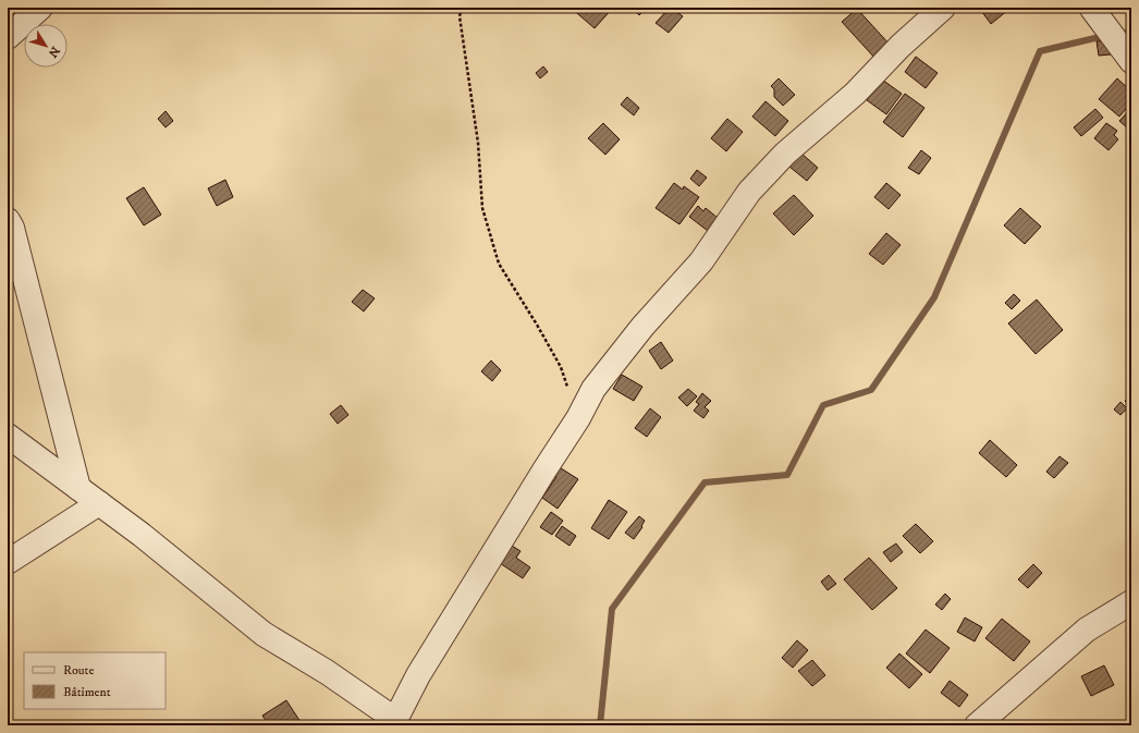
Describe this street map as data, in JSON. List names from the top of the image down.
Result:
{
  "legend": ["Route", "Bâtiment"],
  "north": "bottom right"
}
